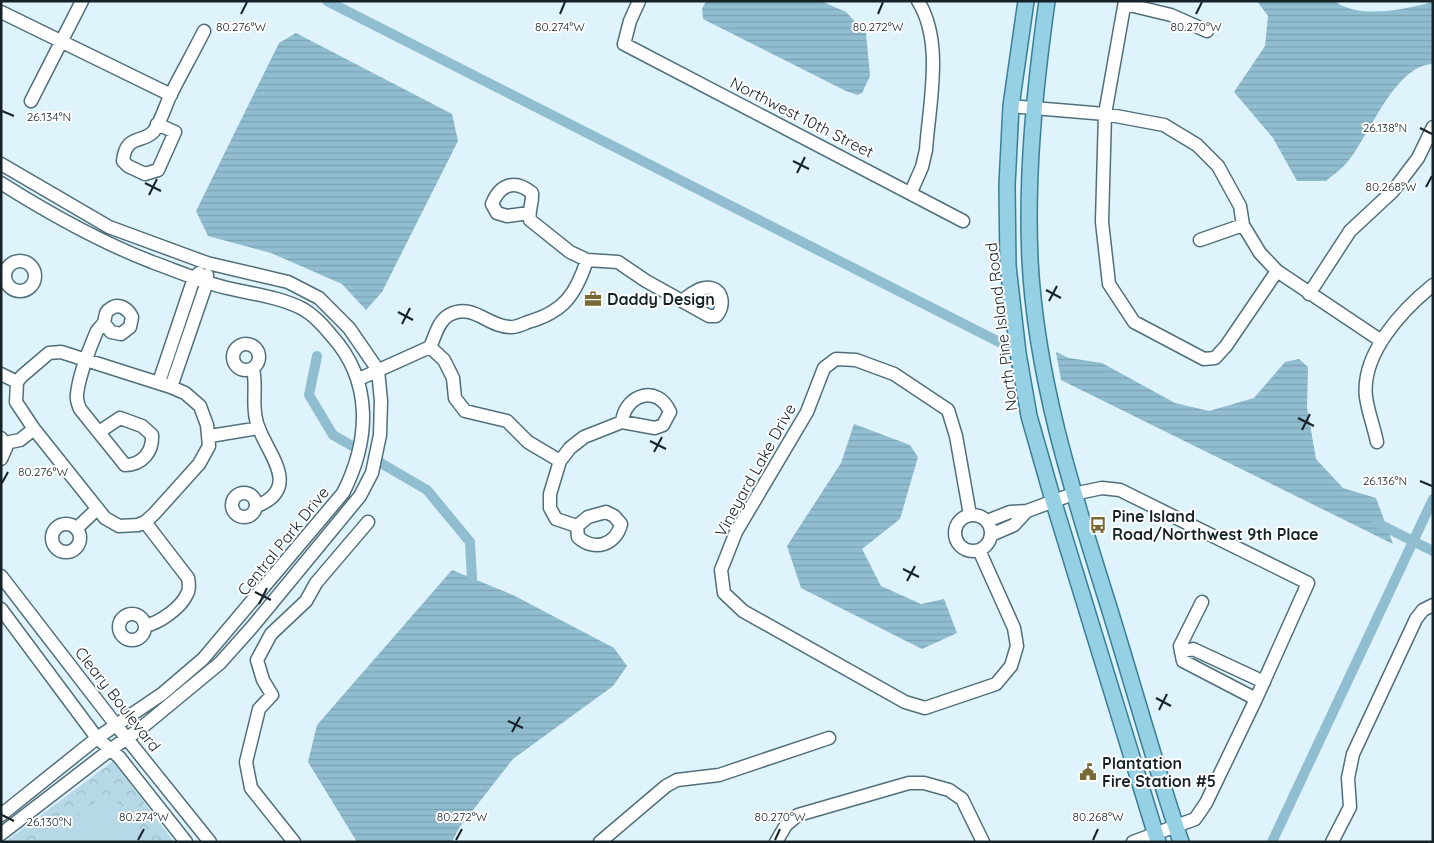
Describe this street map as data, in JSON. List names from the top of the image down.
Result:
{
  "streets": {
    "main road": ["North Pine Island Road"],
    "street": [
      "Northwest 10th Street",
      "Vineyard Lake Drive",
      "Central Park Drive",
      "Cleary Boulevard"
    ]
  },
  "crossings": [
    ["Central Park Drive", "Cleary Boulevard"]
  ],
  "places": {
    "office": ["Daddy Design"],
    "bus stop": ["Pine Island Road/Northwest 9th Place"],
    "public building": ["Plantation Fire Station #5"]
  },
  "coordinates": [
    "80.276°W",
    "80.274°W",
    "80.272°W",
    "80.270°W",
    "26.134°N",
    "26.138°N",
    "80.268°W",
    "26.136°N",
    "26.130°N"
  ]
}
